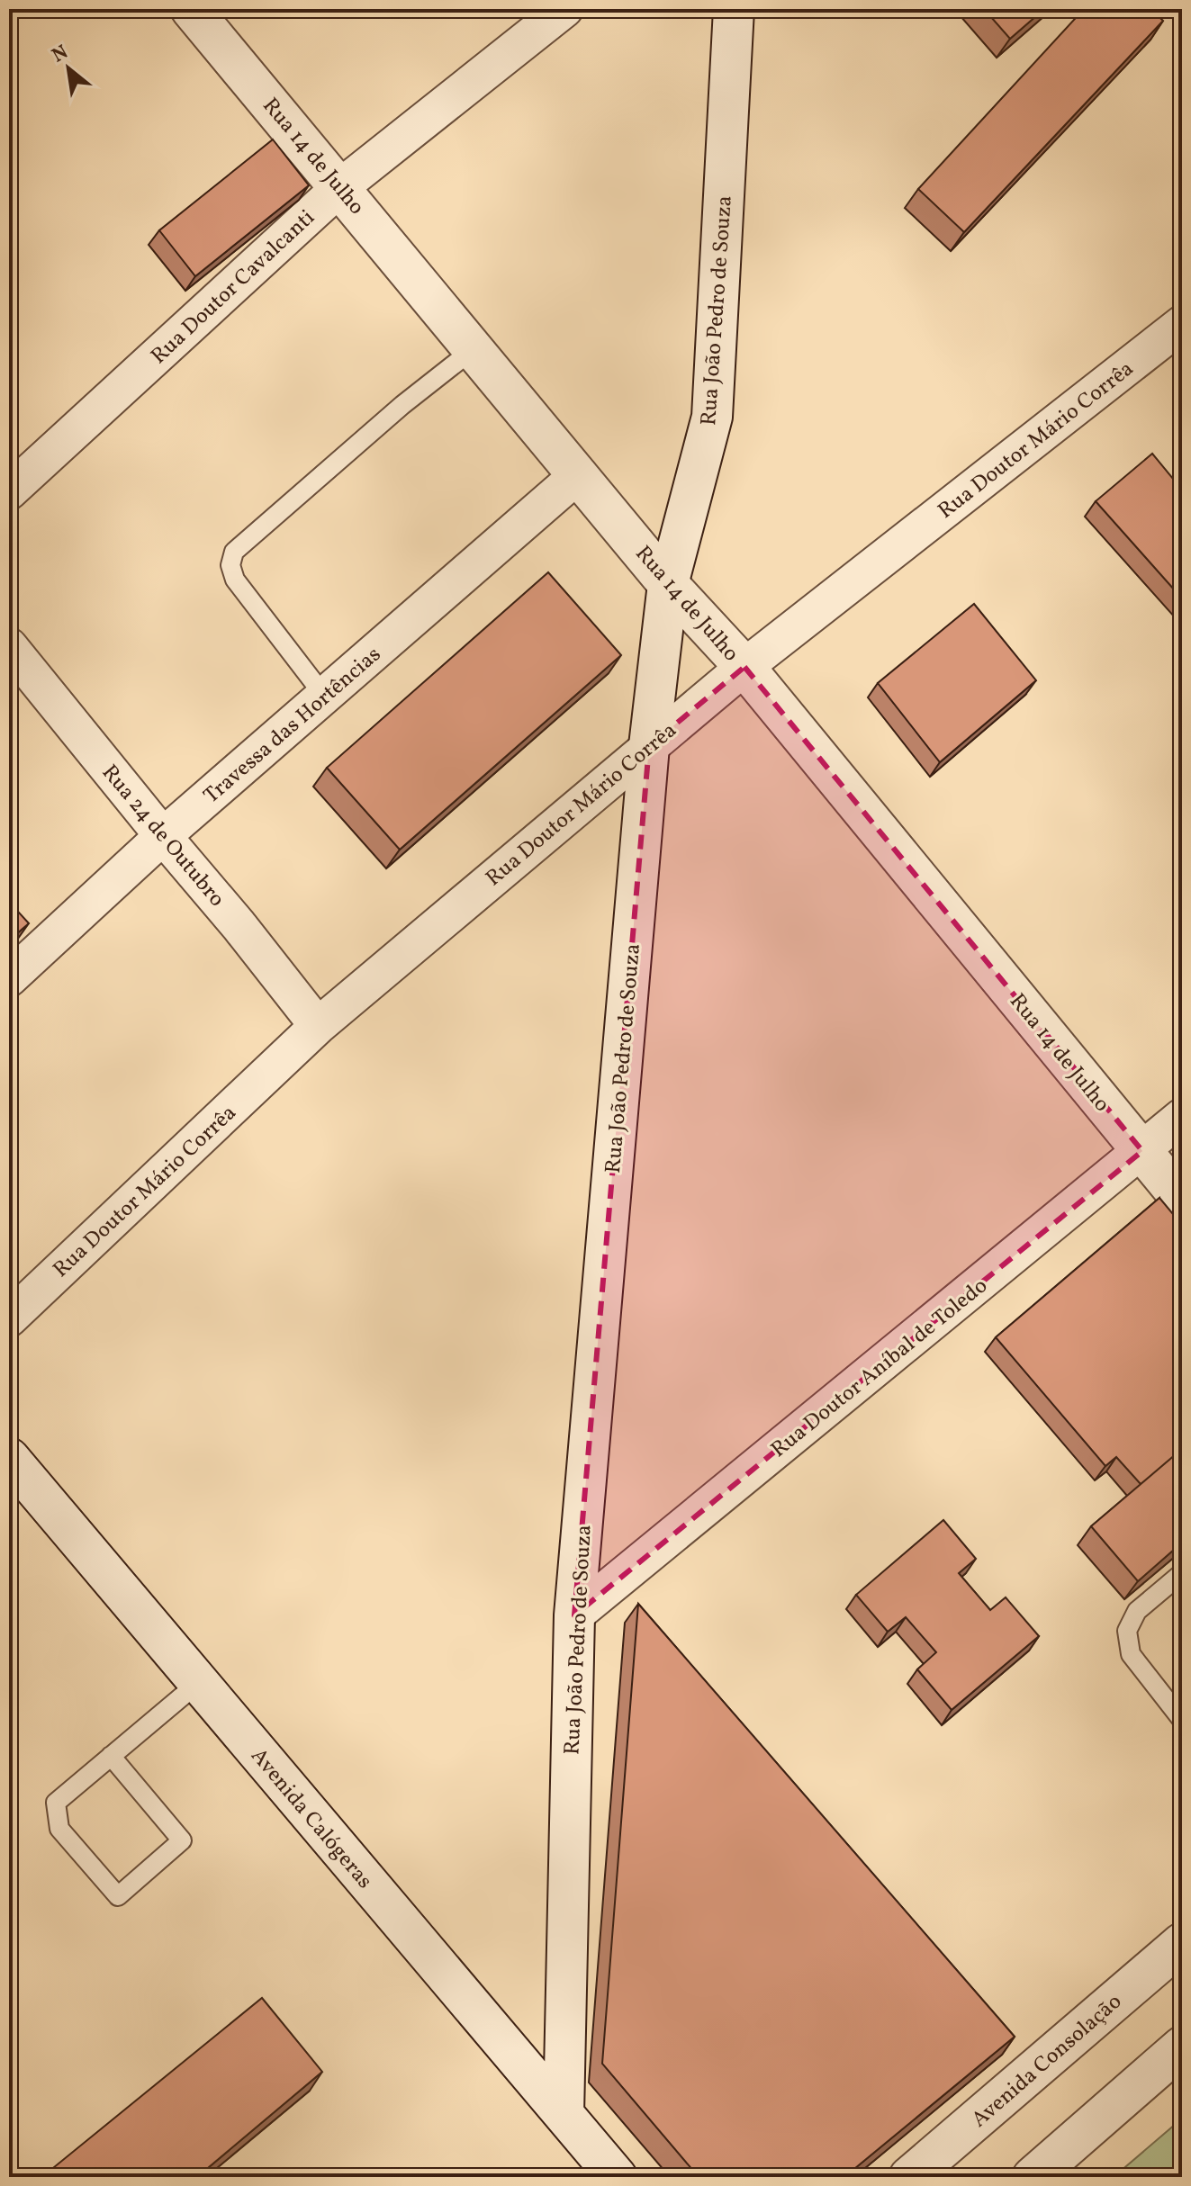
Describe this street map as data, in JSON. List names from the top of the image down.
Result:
{
  "streets": {
    "main road": [
      "Rua 14 de Julho",
      "Rua João Pedro de Souza",
      "Avenida Calógeras",
      "Avenida Consolação"
    ],
    "street": [
      "Rua Doutor Cavalcanti",
      "Rua Doutor Mário Corrêa",
      "Travessa das Hortências",
      "Rua 24 de Outubro",
      "Rua Doutor Aníbal de Toledo"
    ]
  },
  "crossings": [
    ["Rua 14 de Julho", "Rua Doutor Cavalcanti"],
    ["Rua 14 de Julho", "Rua João Pedro de Souza"],
    ["Rua 14 de Julho", "Rua Doutor Mário Corrêa"],
    ["Rua 14 de Julho", "Travessa das Hortências"],
    ["Rua 14 de Julho", "Rua Doutor Aníbal de Toledo"],
    ["Rua João Pedro de Souza", "Rua Doutor Mário Corrêa"],
    ["Rua João Pedro de Souza", "Rua Doutor Aníbal de Toledo"],
    ["Rua João Pedro de Souza", "Avenida Calógeras"],
    ["Rua Doutor Mário Corrêa", "Rua 24 de Outubro"],
    ["Travessa das Hortências", "Rua 24 de Outubro"]
  ],
  "north": "top left"
}
